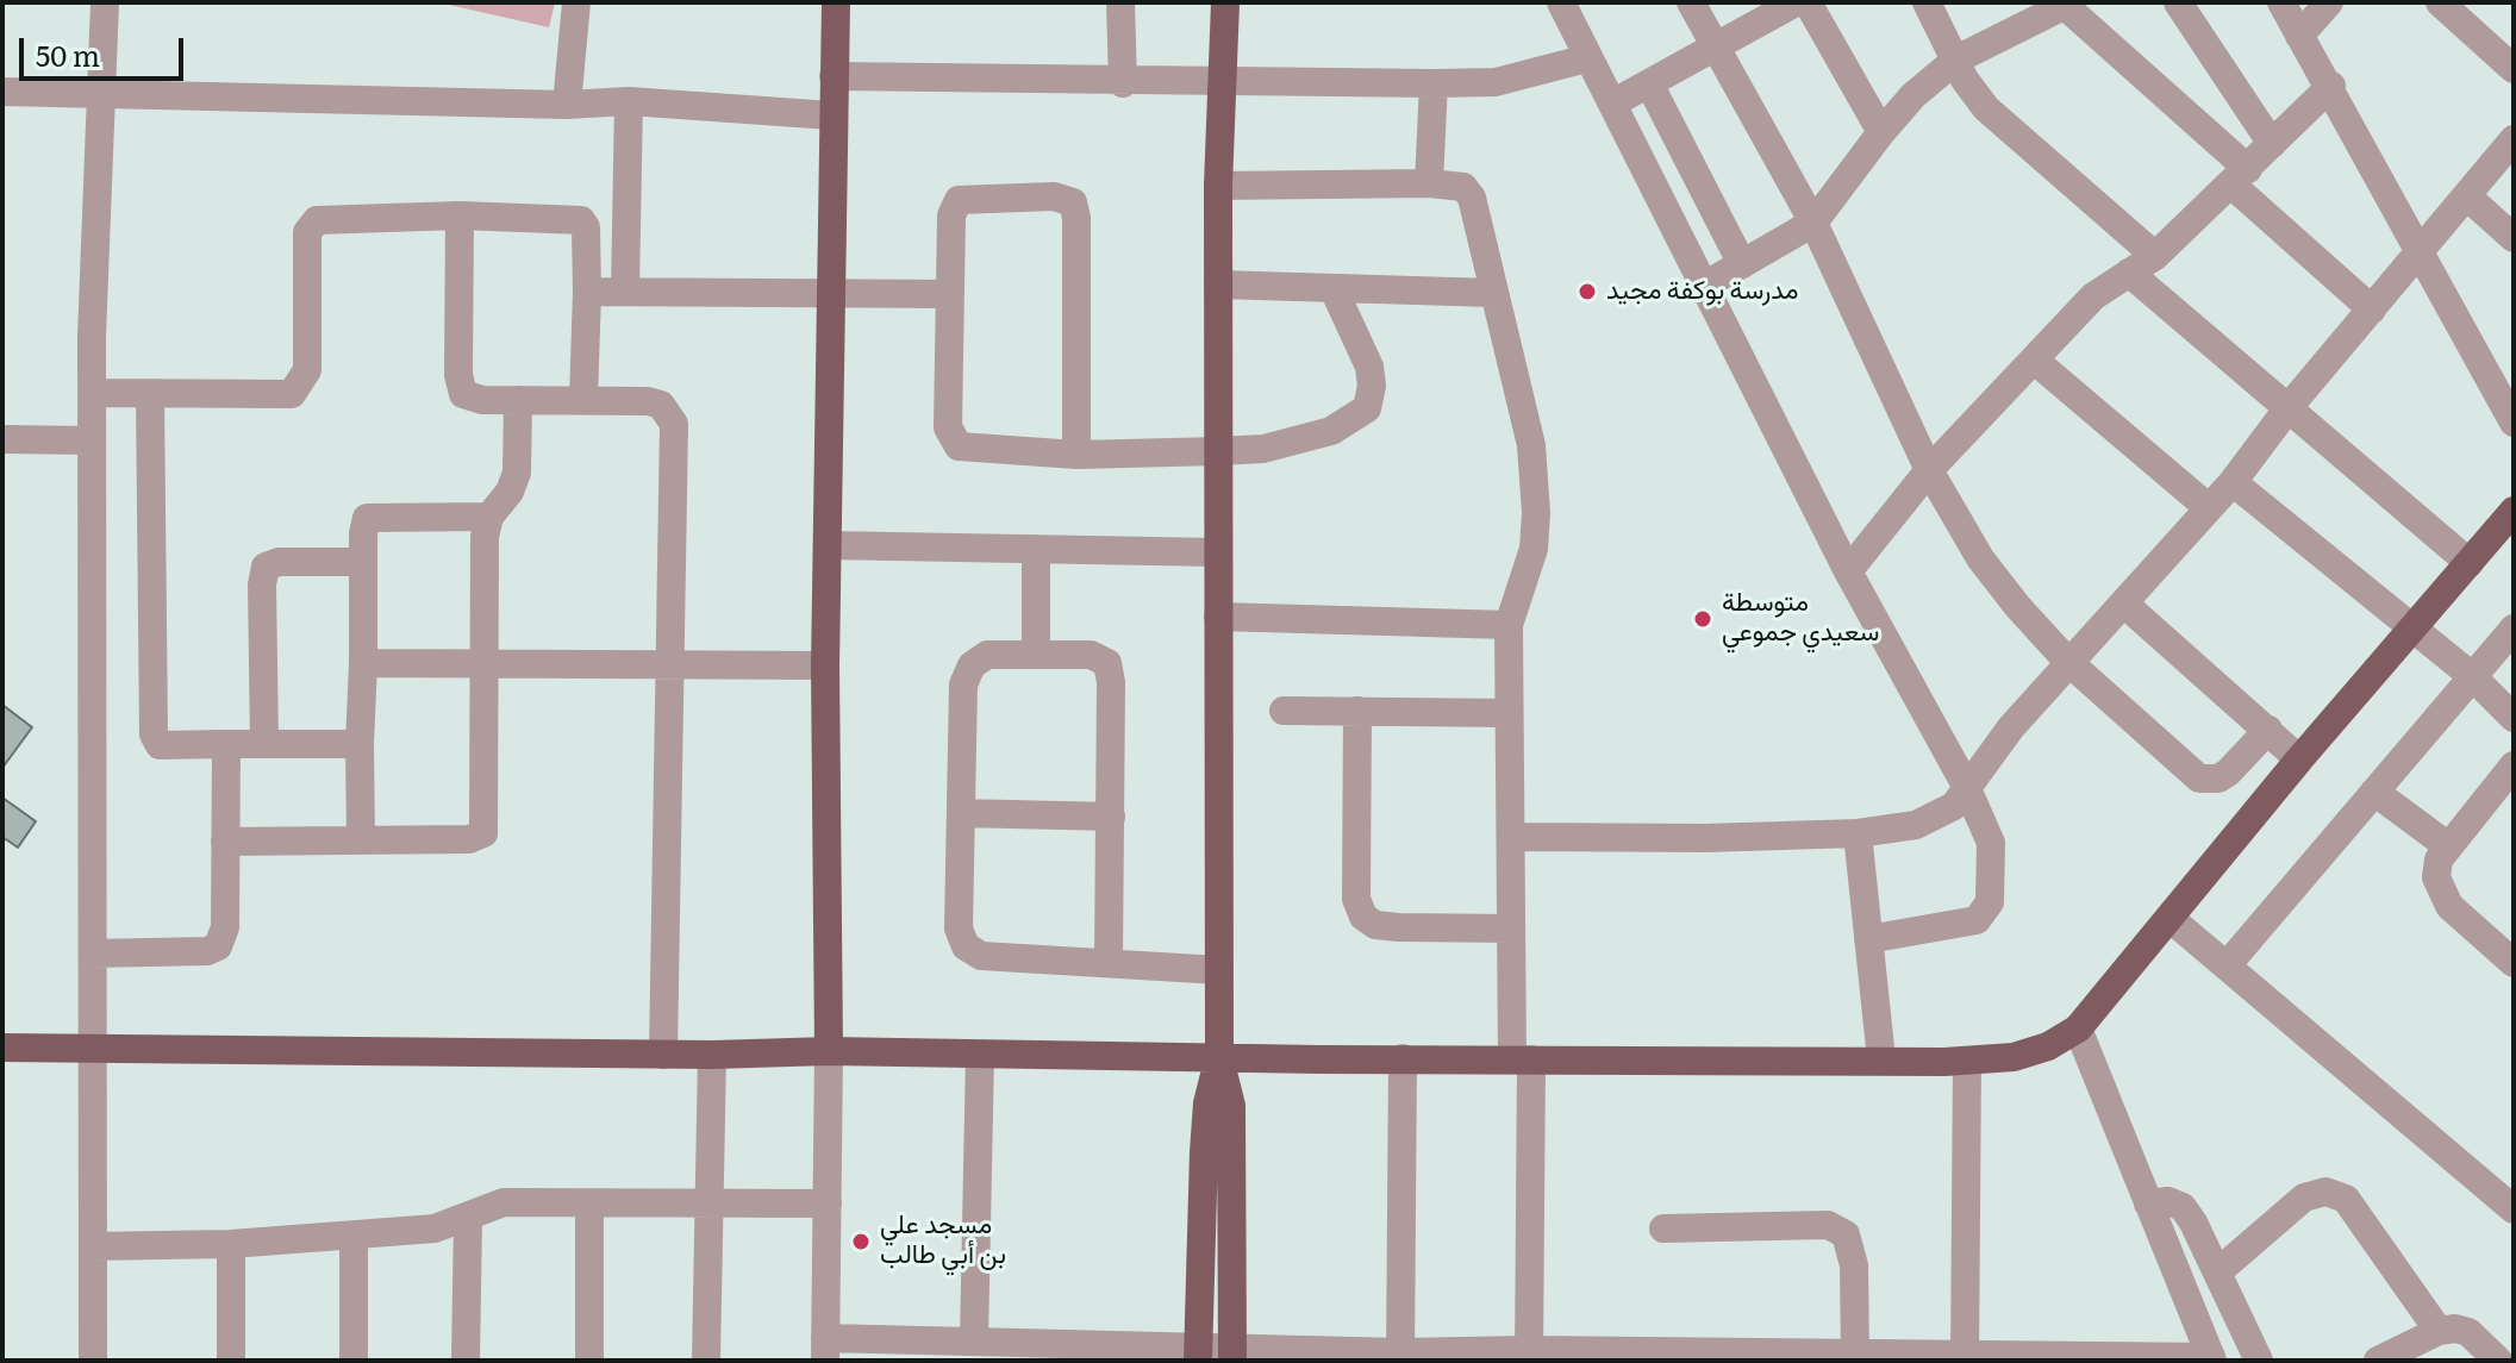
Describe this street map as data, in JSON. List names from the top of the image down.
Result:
{
  "places": ["مدرسة بوكفة مجيد", "متوسطة سعيدي جموعي", "مسجد علي بن أبي طالب"],
  "scale_bar": "50 m"
}
